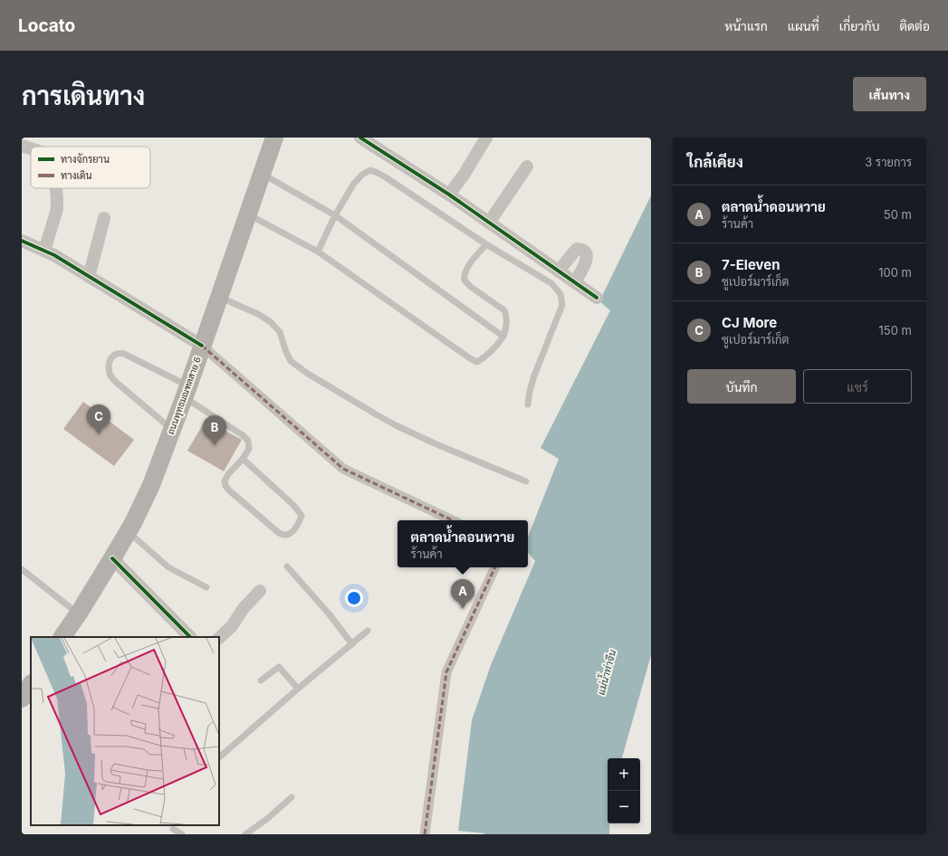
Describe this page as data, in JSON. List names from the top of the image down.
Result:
{
  "streets": {
    "main road": ["ถนนพุทธมณฑลสาย 6"]
  },
  "water": ["แม่น้ำท่าจีน"],
  "legend": ["ทางจักรยาน", "ทางเดิน"],
  "page": {
    "header": "Locato",
    "nav": [
      "หน้าแรก",
      "แผนที่",
      "เกี่ยวกับ",
      "ติดต่อ"
    ],
    "buttons": [
      "เส้นทาง",
      ["บันทึก", "แชร์"]
    ],
    "title": "การเดินทาง",
    "heading": ["ใกล้เคียง", "3 รายการ"],
    "list": [
      {
        "mark": "A",
        "name": "ตลาดน้ำดอนหวาย",
        "note": "ร้านค้า",
        "value": "50 m"
      },
      {
        "mark": "B",
        "name": "7-Eleven",
        "note": "ซูเปอร์มาร์เก็ต",
        "value": "100 m"
      },
      {
        "mark": "C",
        "name": "CJ More",
        "note": "ซูเปอร์มาร์เก็ต",
        "value": "150 m"
      }
    ],
    "pins": ["C", "B", "A"],
    "popup": ["ตลาดน้ำดอนหวาย", "ร้านค้า"],
    "map_buttons": ["+", "−"]
  }
}
